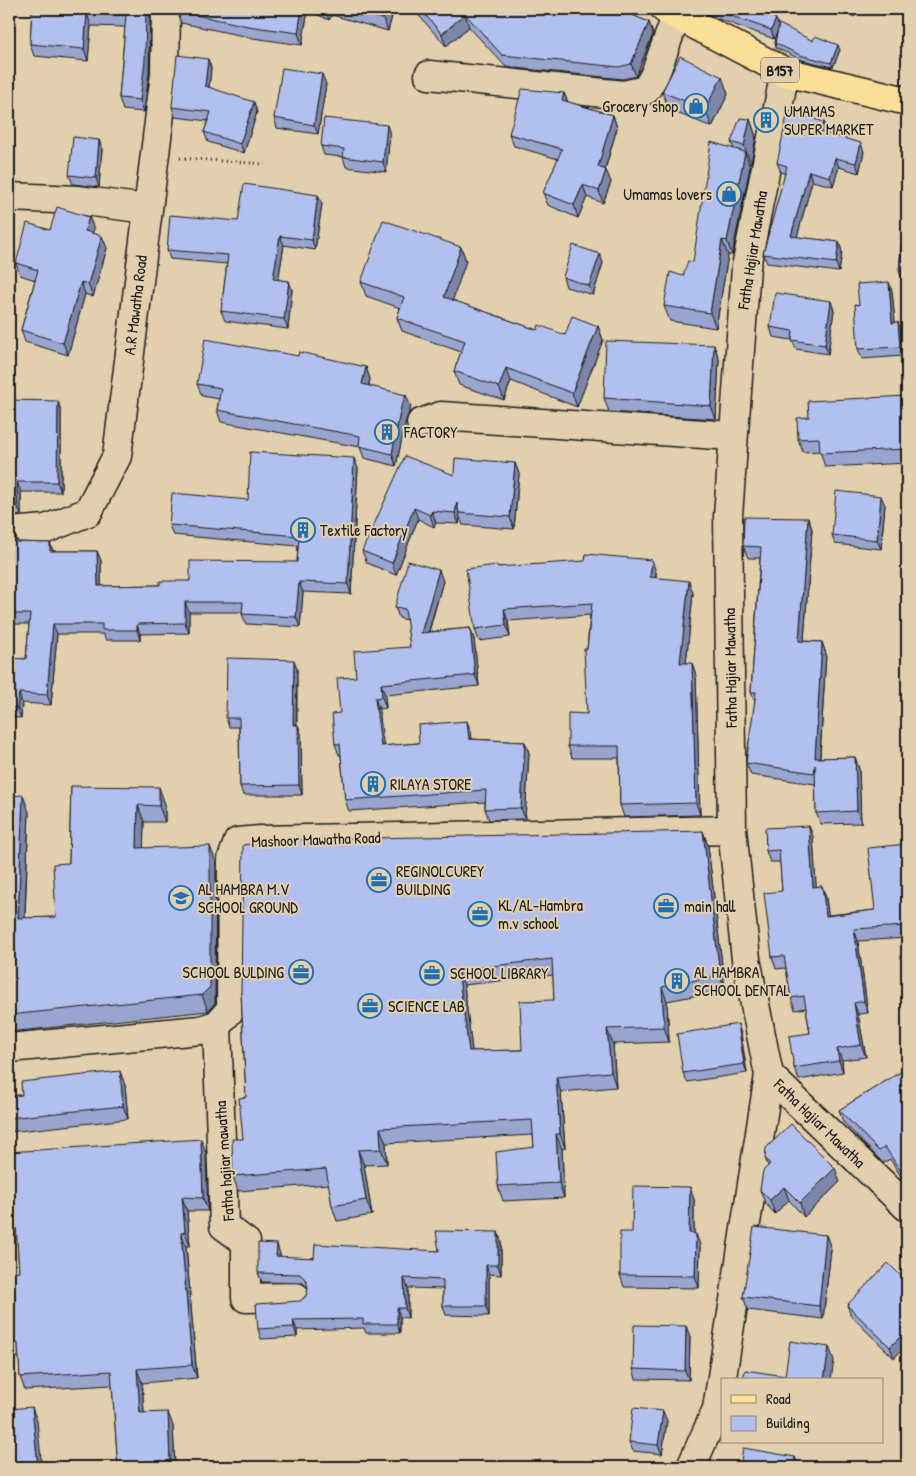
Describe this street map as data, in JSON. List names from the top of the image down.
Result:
{
  "streets": {
    "main road": ["B157"],
    "street": [
      "Fatha Hajiar Mawatha",
      "A.R Mawatha Road",
      "Mashoor Mawatha Road",
      "Fatha hajiar mawatha"
    ]
  },
  "crossings": [
    ["B157", "Fatha Hajiar Mawatha"],
    ["Fatha Hajiar Mawatha", "Mashoor Mawatha Road"],
    ["Mashoor Mawatha Road", "Fatha hajiar mawatha"]
  ],
  "places": {
    "shop": ["Grocery shop", "Umamas lovers"],
    "building": [
      "UMAMAS SUPER MARKET",
      "FACTORY",
      "Textile Factory",
      "RILAYA STORE",
      "AL HAMBRA SCHOOL DENTAL"
    ],
    "office": [
      "REGINOLCUREY BUILDING",
      "main hall",
      "KL/AL-Hambra m.v school",
      "SCHOOL BULDING",
      "SCHOOL LIBRARY",
      "SCIENCE LAB"
    ],
    "school or university": ["AL HAMBRA M.V SCHOOL GROUND"]
  },
  "legend": ["Road", "Building"]
}
